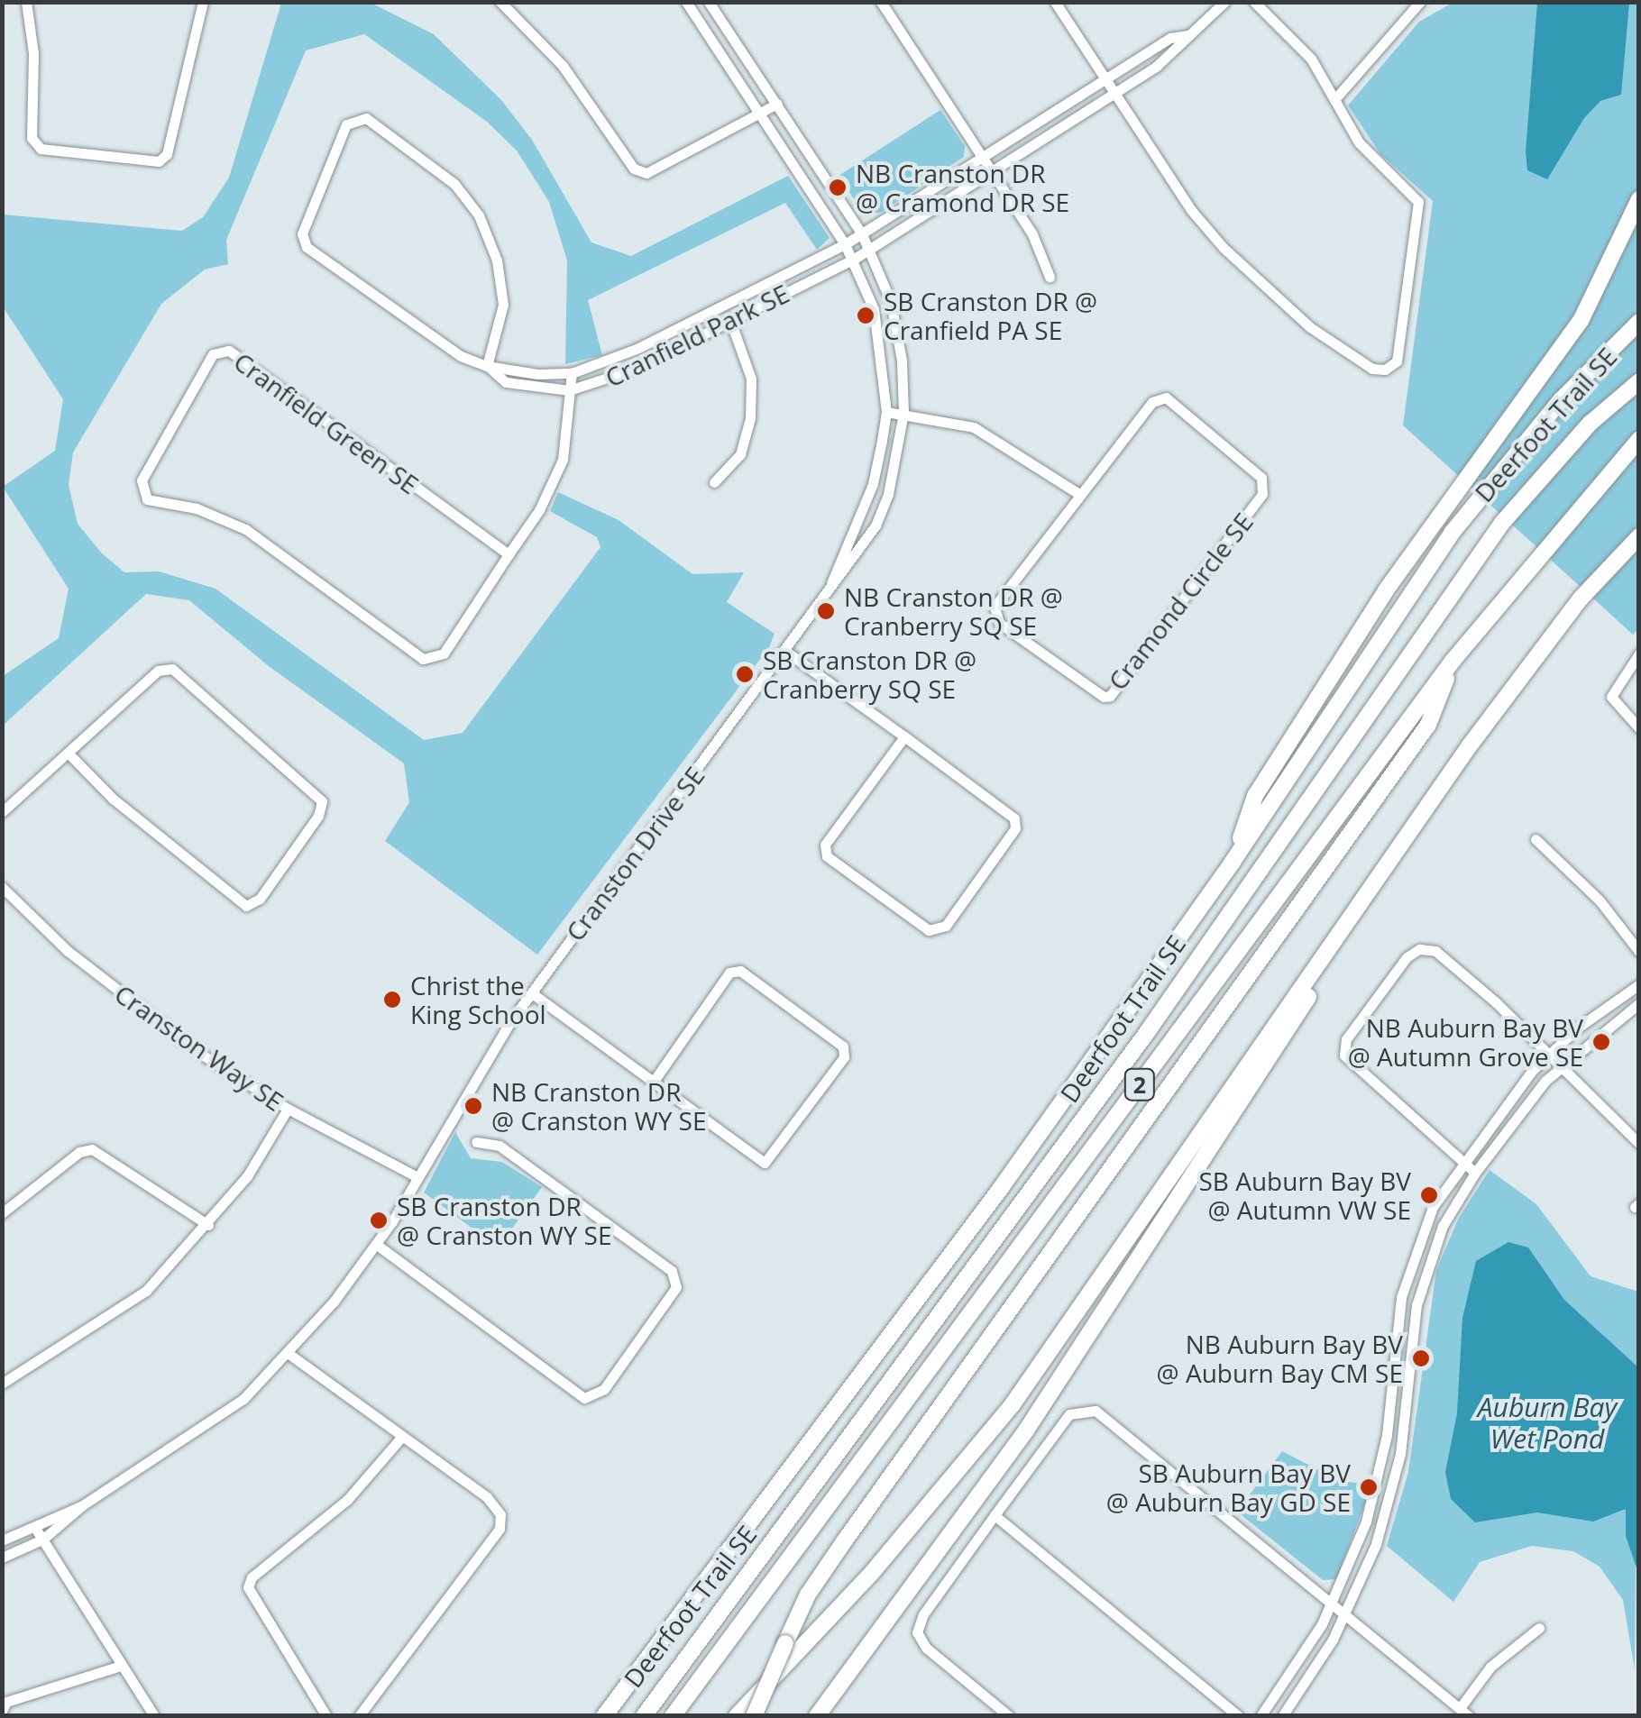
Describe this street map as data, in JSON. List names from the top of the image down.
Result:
{
  "streets": {
    "highway": ["Deerfoot Trail SE", "2"],
    "street": [
      "Cranfield Park SE",
      "Cranfield Green SE",
      "Cramond Circle SE",
      "Cranston Drive SE",
      "Cranston Way SE"
    ]
  },
  "crossings": [
    ["Cranfield Park SE", "Cranfield Green SE"],
    ["Cranfield Park SE", "Cranston Drive SE"],
    ["Cranston Drive SE", "Cranston Way SE"]
  ],
  "water": ["Auburn Bay Wet Pond"],
  "places": [
    "NB Cranston DR @ Cramond DR SE",
    "SB Cranston DR @ Cranfield PA SE",
    "NB Cranston DR @ Cranberry SQ SE",
    "SB Cranston DR @ Cranberry SQ SE",
    "Christ the King School",
    "NB Auburn Bay BV @ Autumn Grove SE",
    "NB Cranston DR @ Cranston WY SE",
    "SB Auburn Bay BV @ Autumn VW SE",
    "SB Cranston DR @ Cranston WY SE",
    "NB Auburn Bay BV @ Auburn Bay CM SE",
    "SB Auburn Bay BV @ Auburn Bay GD SE"
  ]
}
